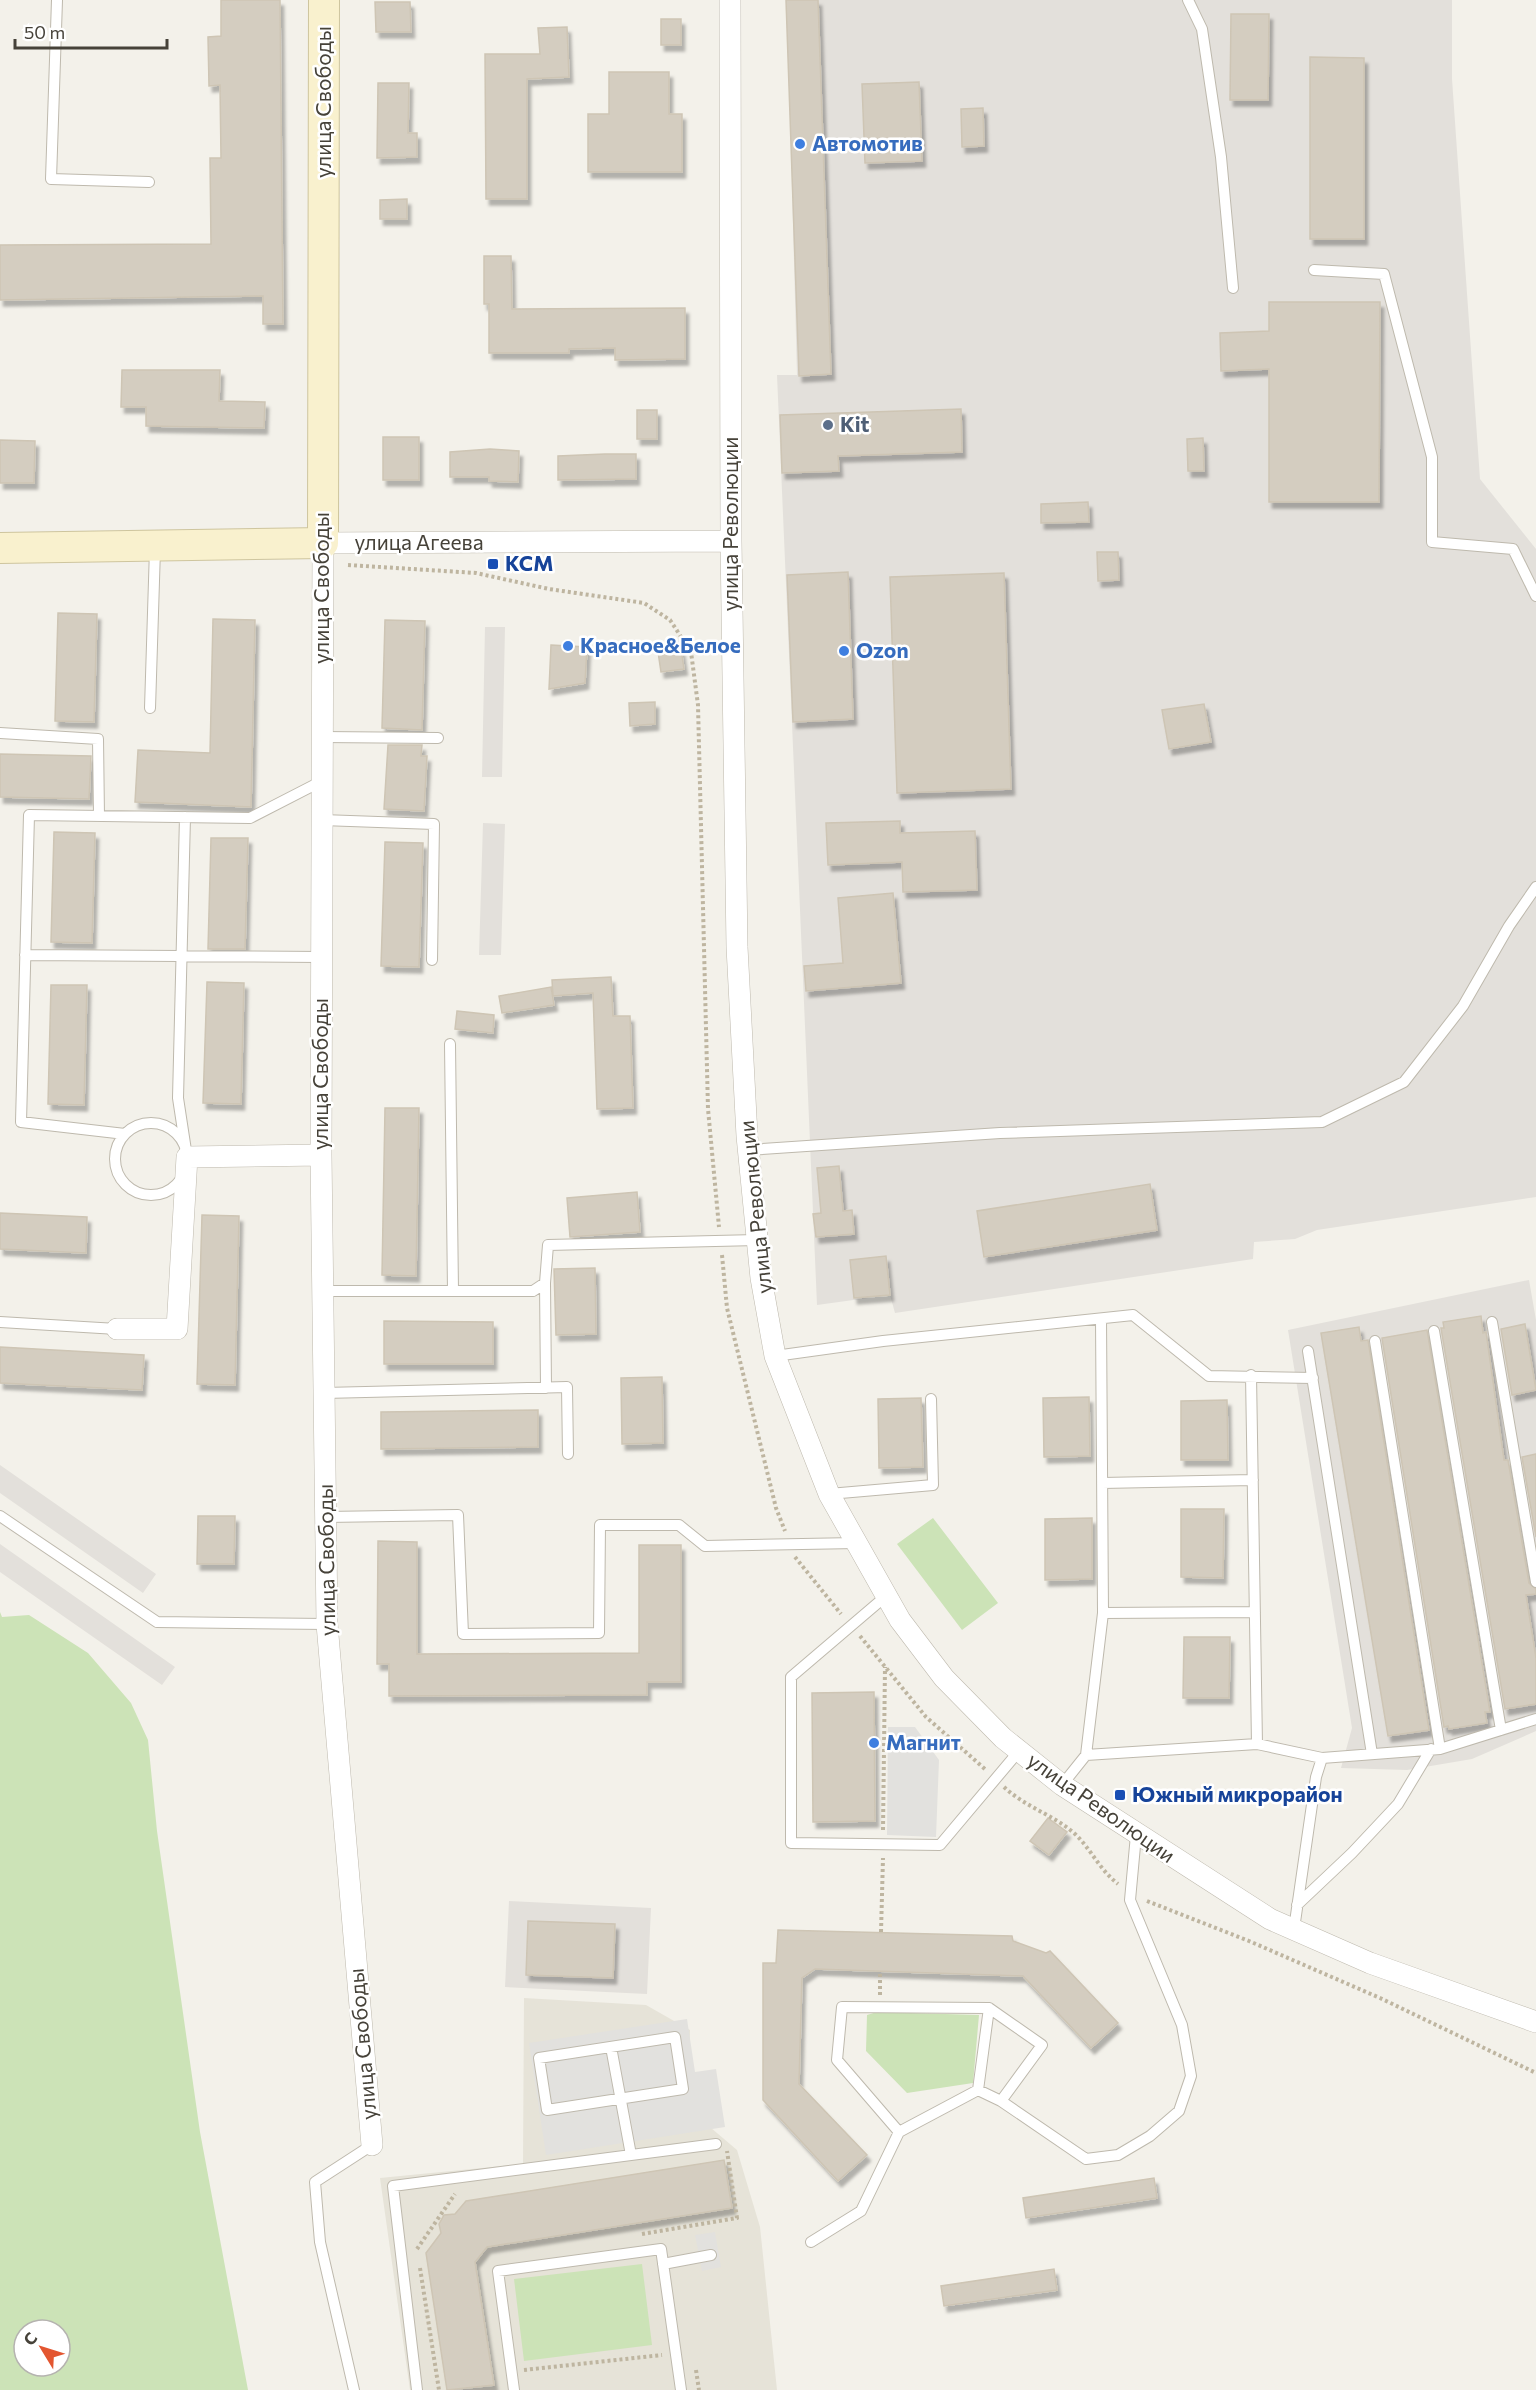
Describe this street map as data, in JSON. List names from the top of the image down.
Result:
{
  "streets": {
    "street": ["улица Свободы", "улица Революции", "улица Агеева"]
  },
  "crossings": [
    ["улица Свободы", "улица Агеева"],
    ["улица Революции", "улица Агеева"]
  ],
  "places": {
    "other": [
      "Автомотив",
      "Kit",
      "Красное&Белое",
      "Ozon",
      "Магнит"
    ],
    "transit": ["КСМ", "Южный микрорайон"]
  },
  "scale_bar": "50 m",
  "north": "top left"
}
